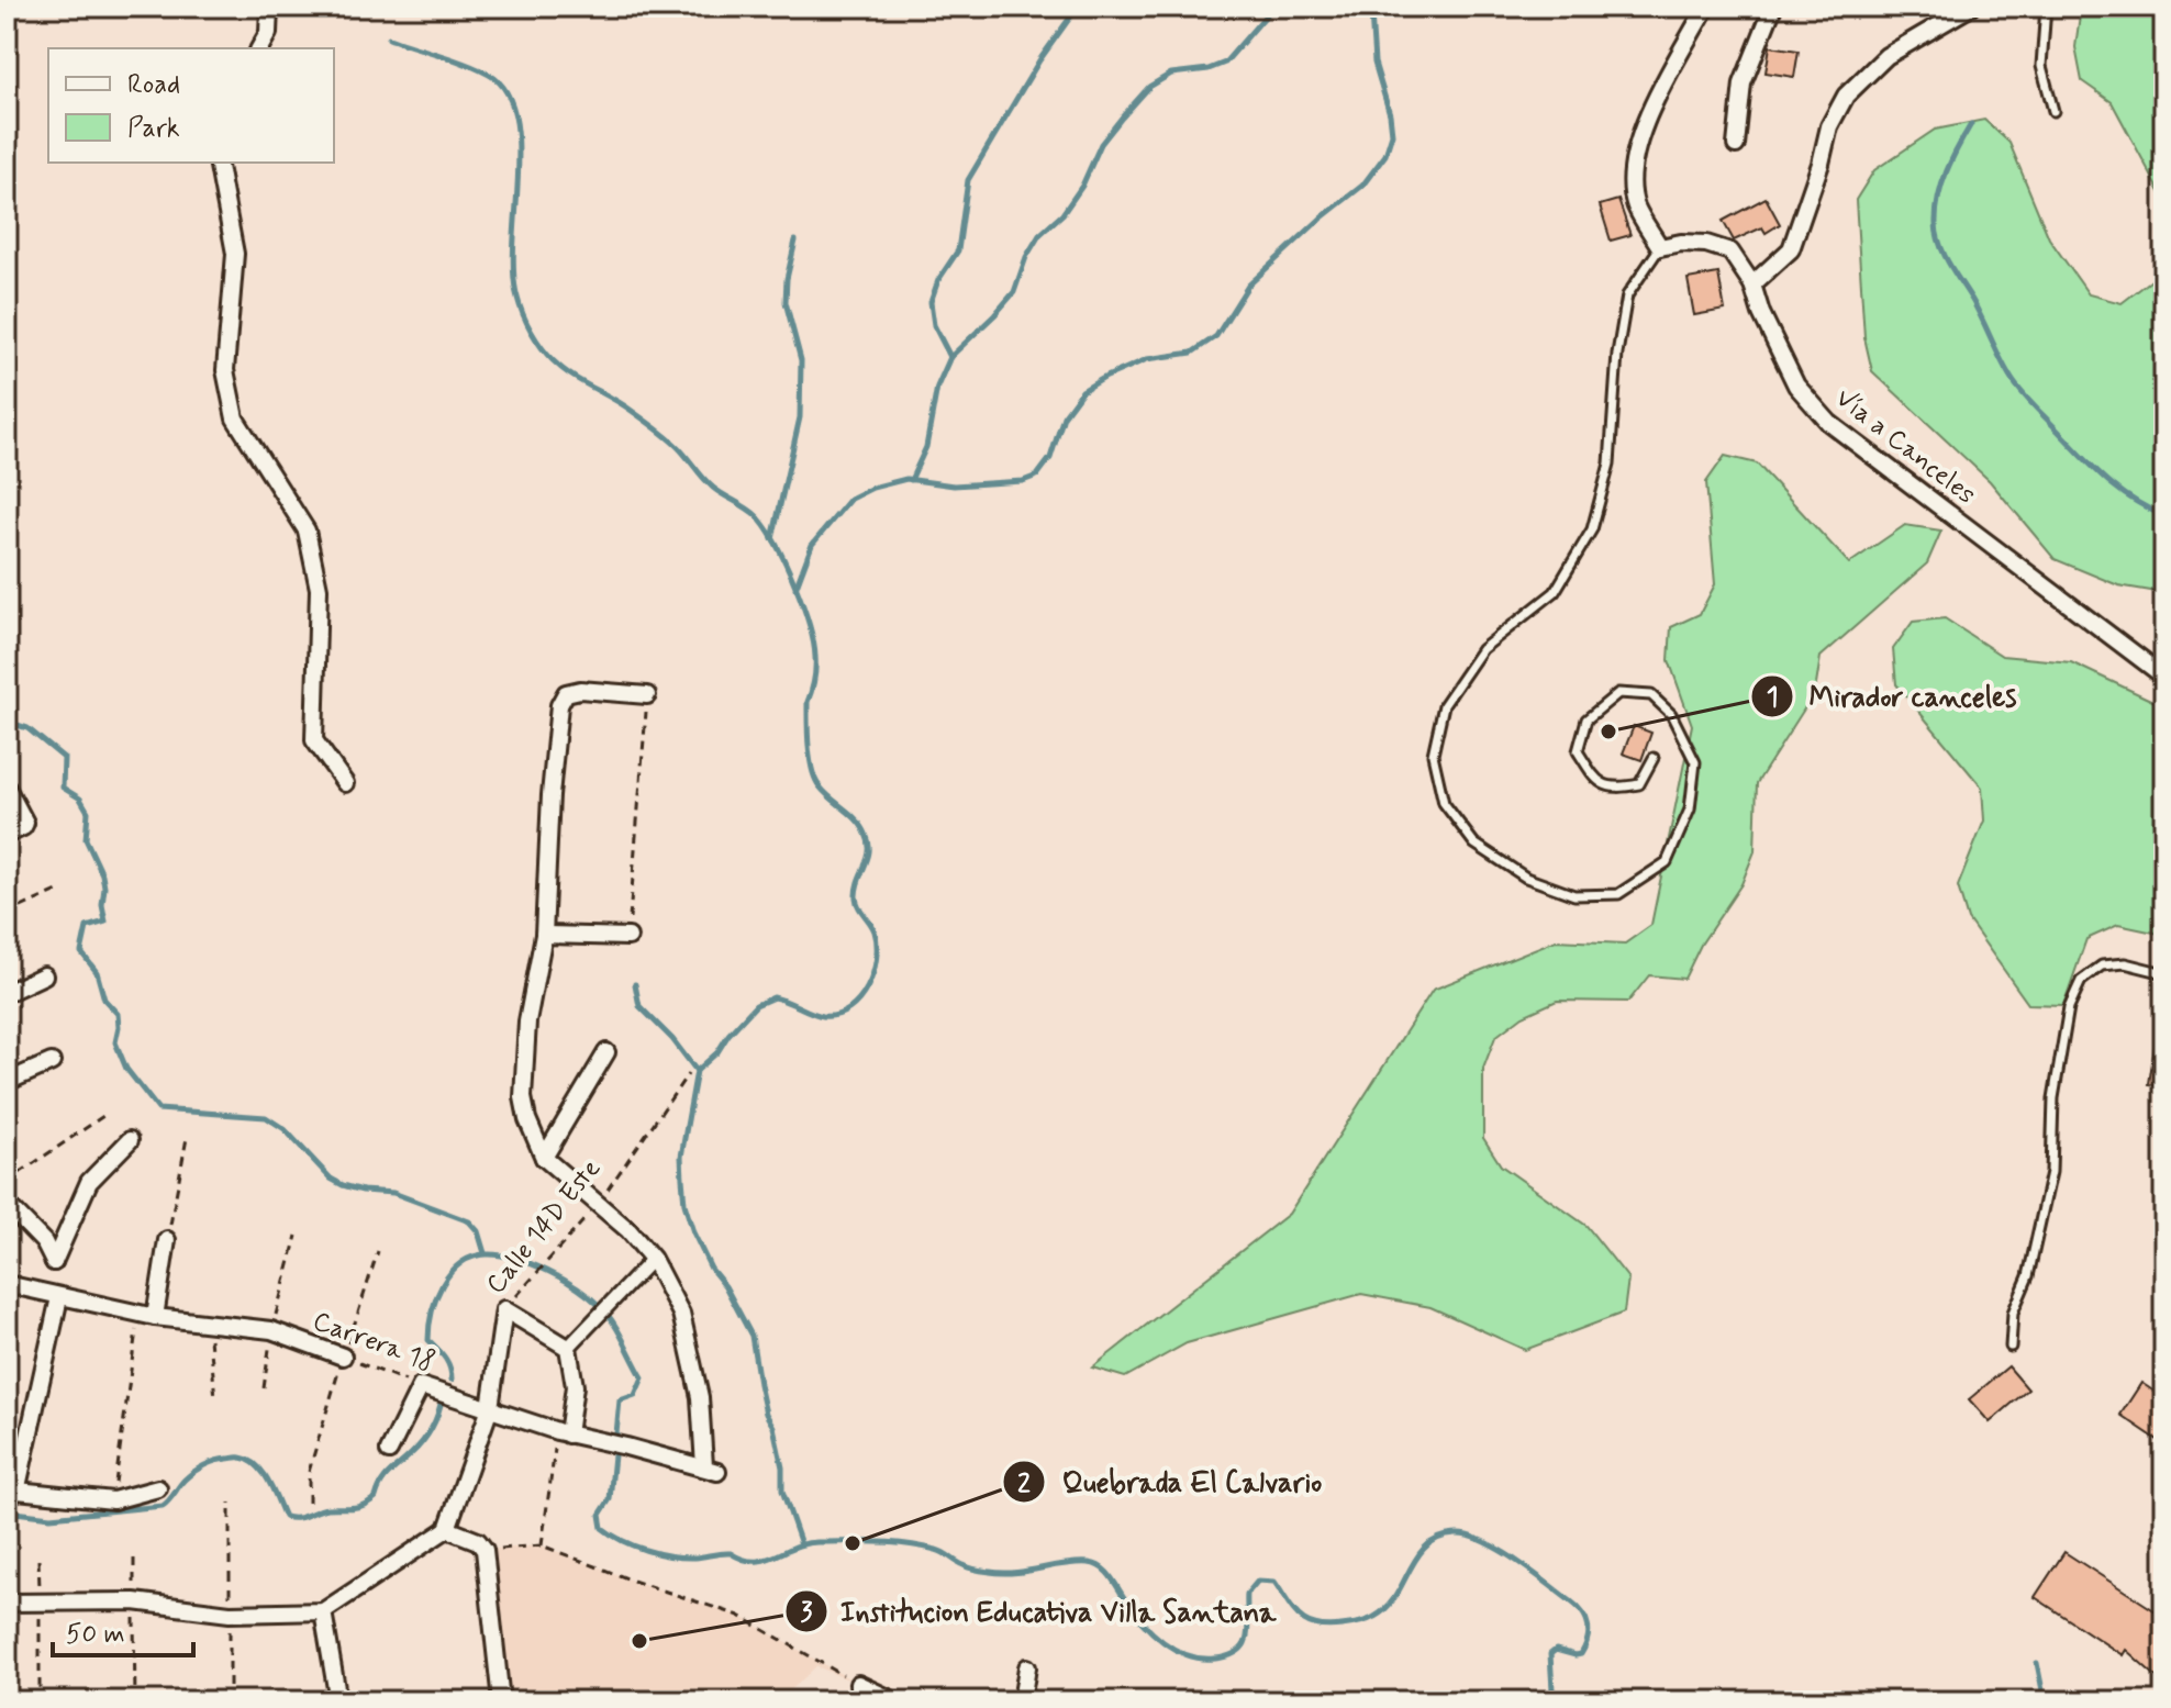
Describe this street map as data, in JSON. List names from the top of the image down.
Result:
{
  "streets": {
    "street": ["Vía a Canceles", "Calle 14D Este", "Carrera 18"]
  },
  "crossings": [
    ["Calle 14D Este", "Carrera 18"]
  ],
  "places": ["Mirador canceles", "Quebrada El Calvario", "Institucion Educativa Villa Santana"],
  "legend": ["Road", "Park"],
  "scale_bar": "50 m"
}
